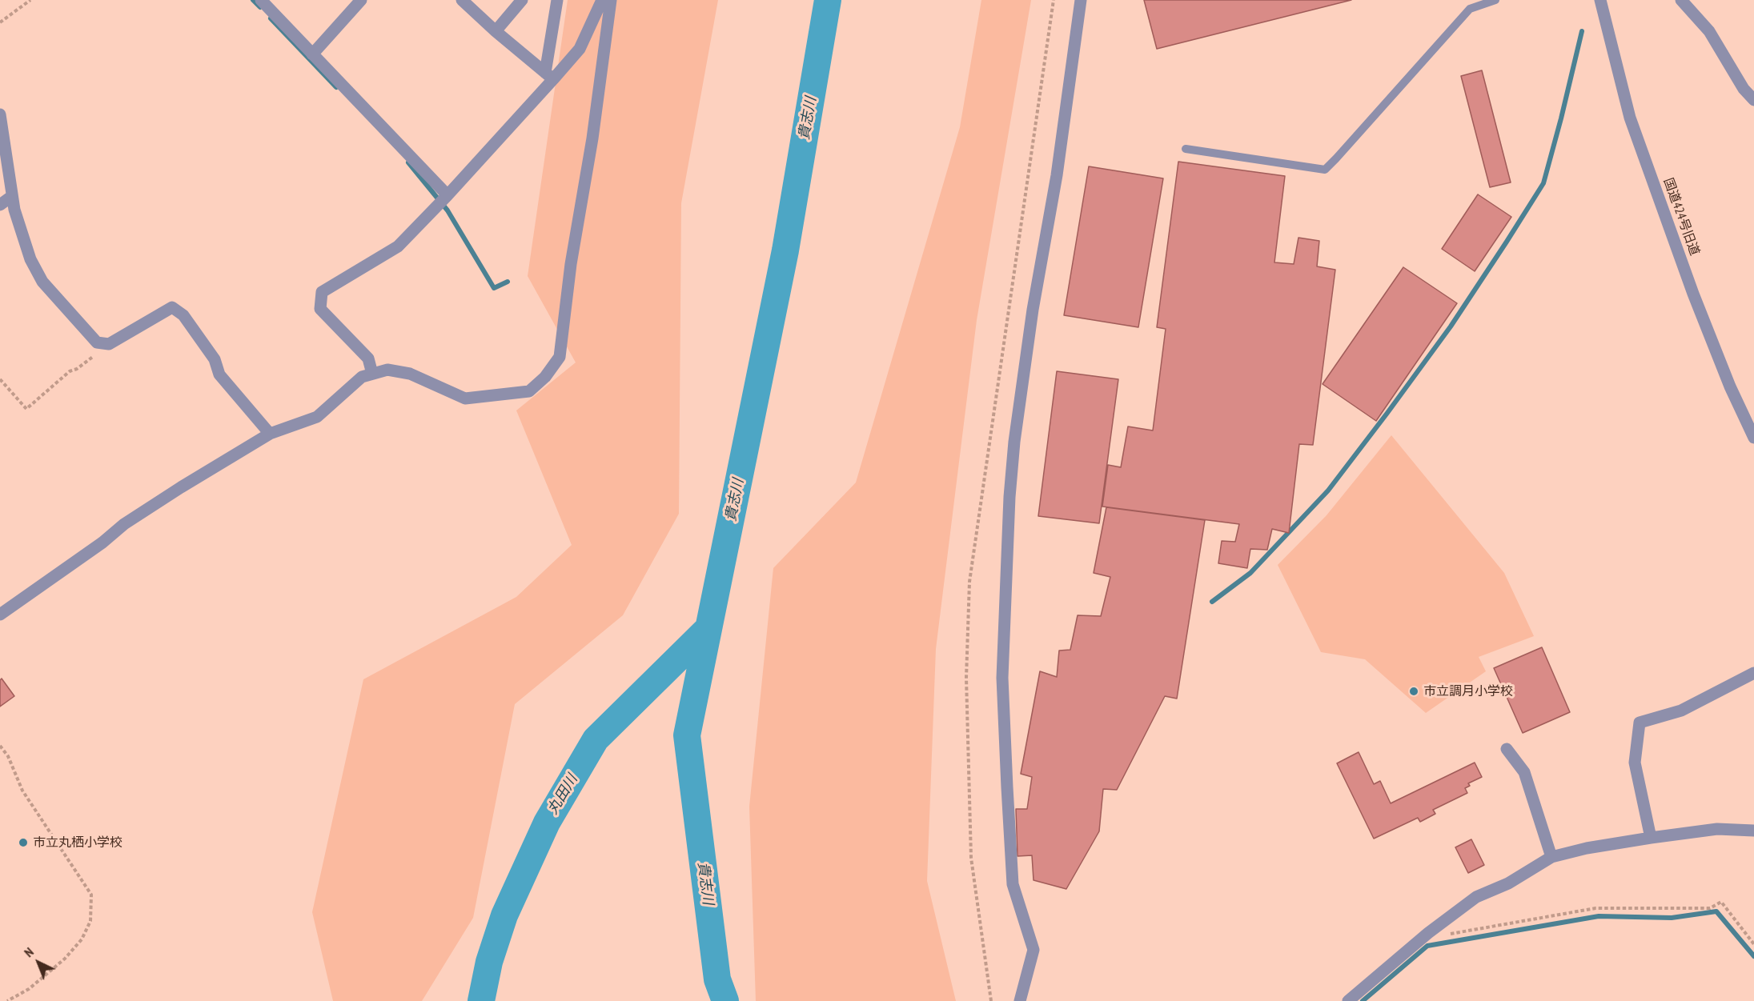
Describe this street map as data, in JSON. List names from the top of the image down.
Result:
{
  "streets": {
    "street": ["国道424号旧道"]
  },
  "water": ["貴志川", "丸田川"],
  "places": ["市立調月小学校", "市立丸栖小学校"],
  "north": "top left"
}
